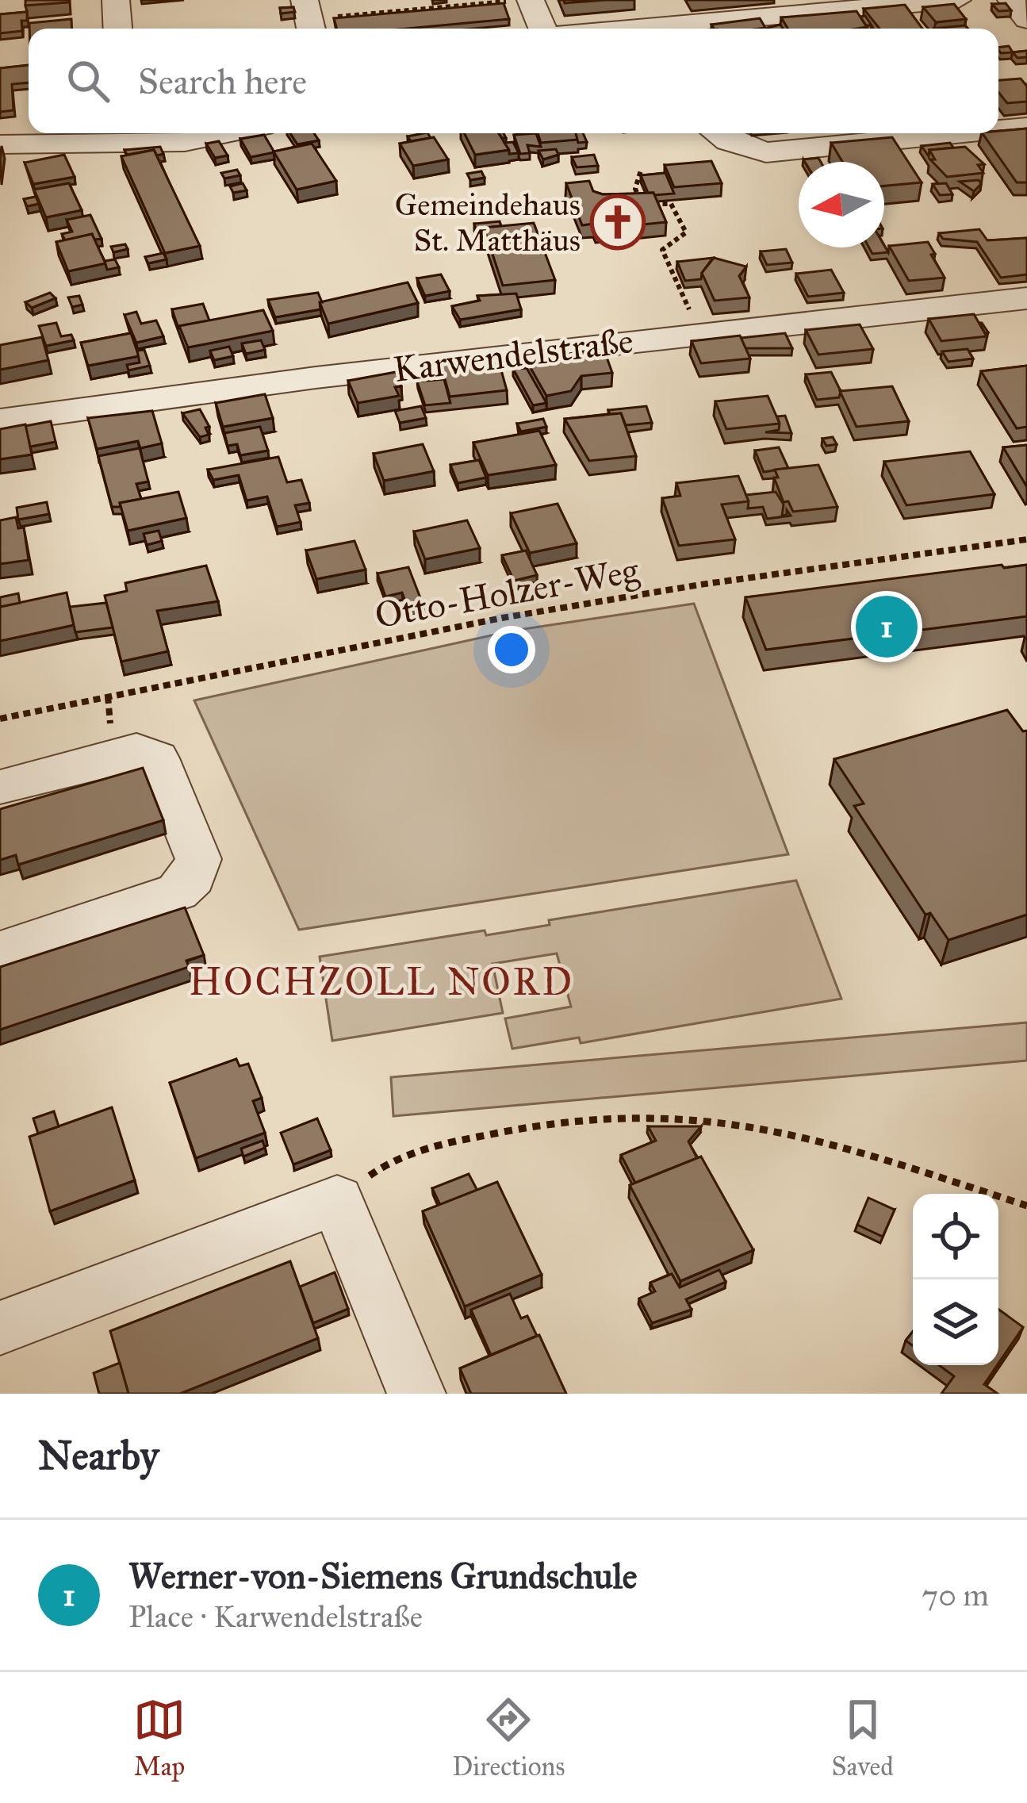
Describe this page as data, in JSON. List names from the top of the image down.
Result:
{
  "streets": {
    "street": ["Karwendelstraße"],
    "path": ["Otto-Holzer-Weg"]
  },
  "districts": ["HOCHZOLL NORD"],
  "places": {
    "church": ["Gemeindehaus St. Matthäus"]
  },
  "north": "left",
  "page": {
    "search": "Search here",
    "pins": "1",
    "heading": "Nearby",
    "list": [
      {
        "mark": "1",
        "name": "Werner-von-Siemens Grundschule",
        "note": "Place · Karwendelstraße",
        "value": "70 m"
      }
    ],
    "nav": ["Map", "Directions", "Saved"]
  }
}
